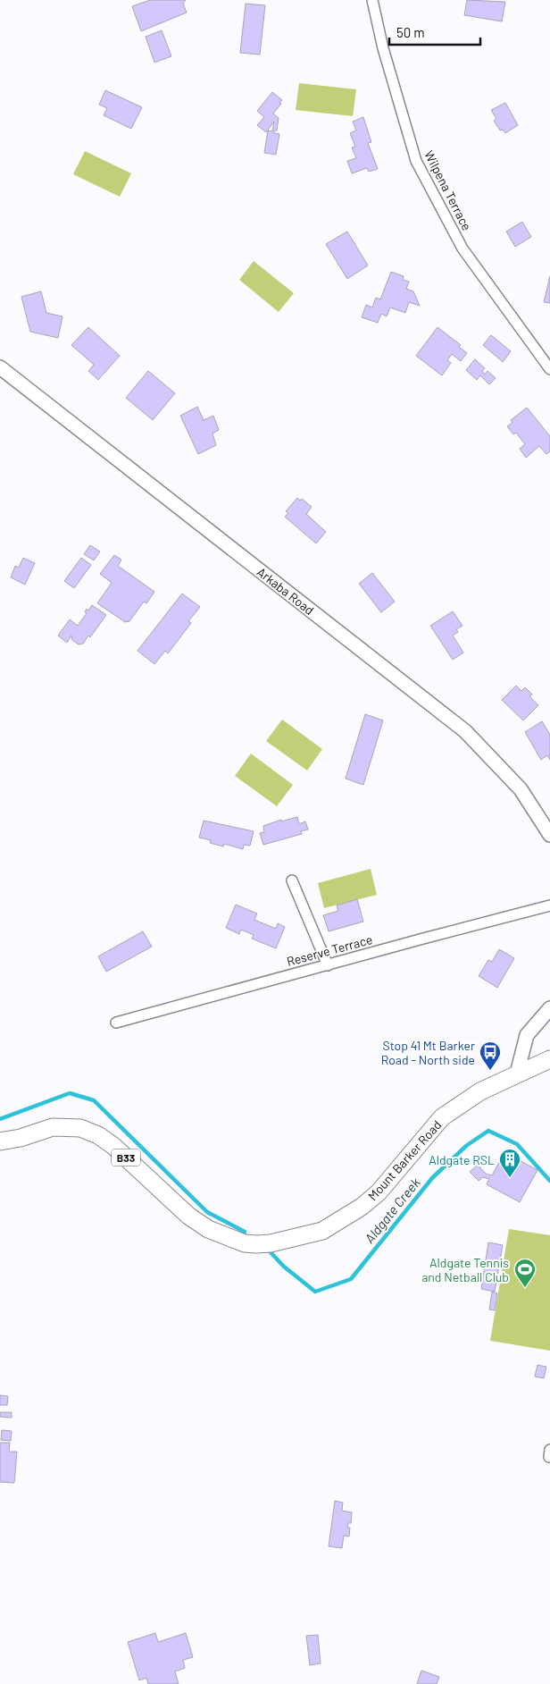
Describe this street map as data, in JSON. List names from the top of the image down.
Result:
{
  "streets": {
    "main road": ["B33", "Mount Barker Road"],
    "street": ["Wilpena Terrace", "Arkaba Road", "Reserve Terrace"]
  },
  "water": ["Aldgate Creek"],
  "places": {
    "bus stop": ["Stop 41 Mt Barker Road - North side"],
    "building": ["Aldgate RSL"],
    "sports": ["Aldgate Tennis and Netball Club"]
  },
  "scale_bar": "50 m"
}
